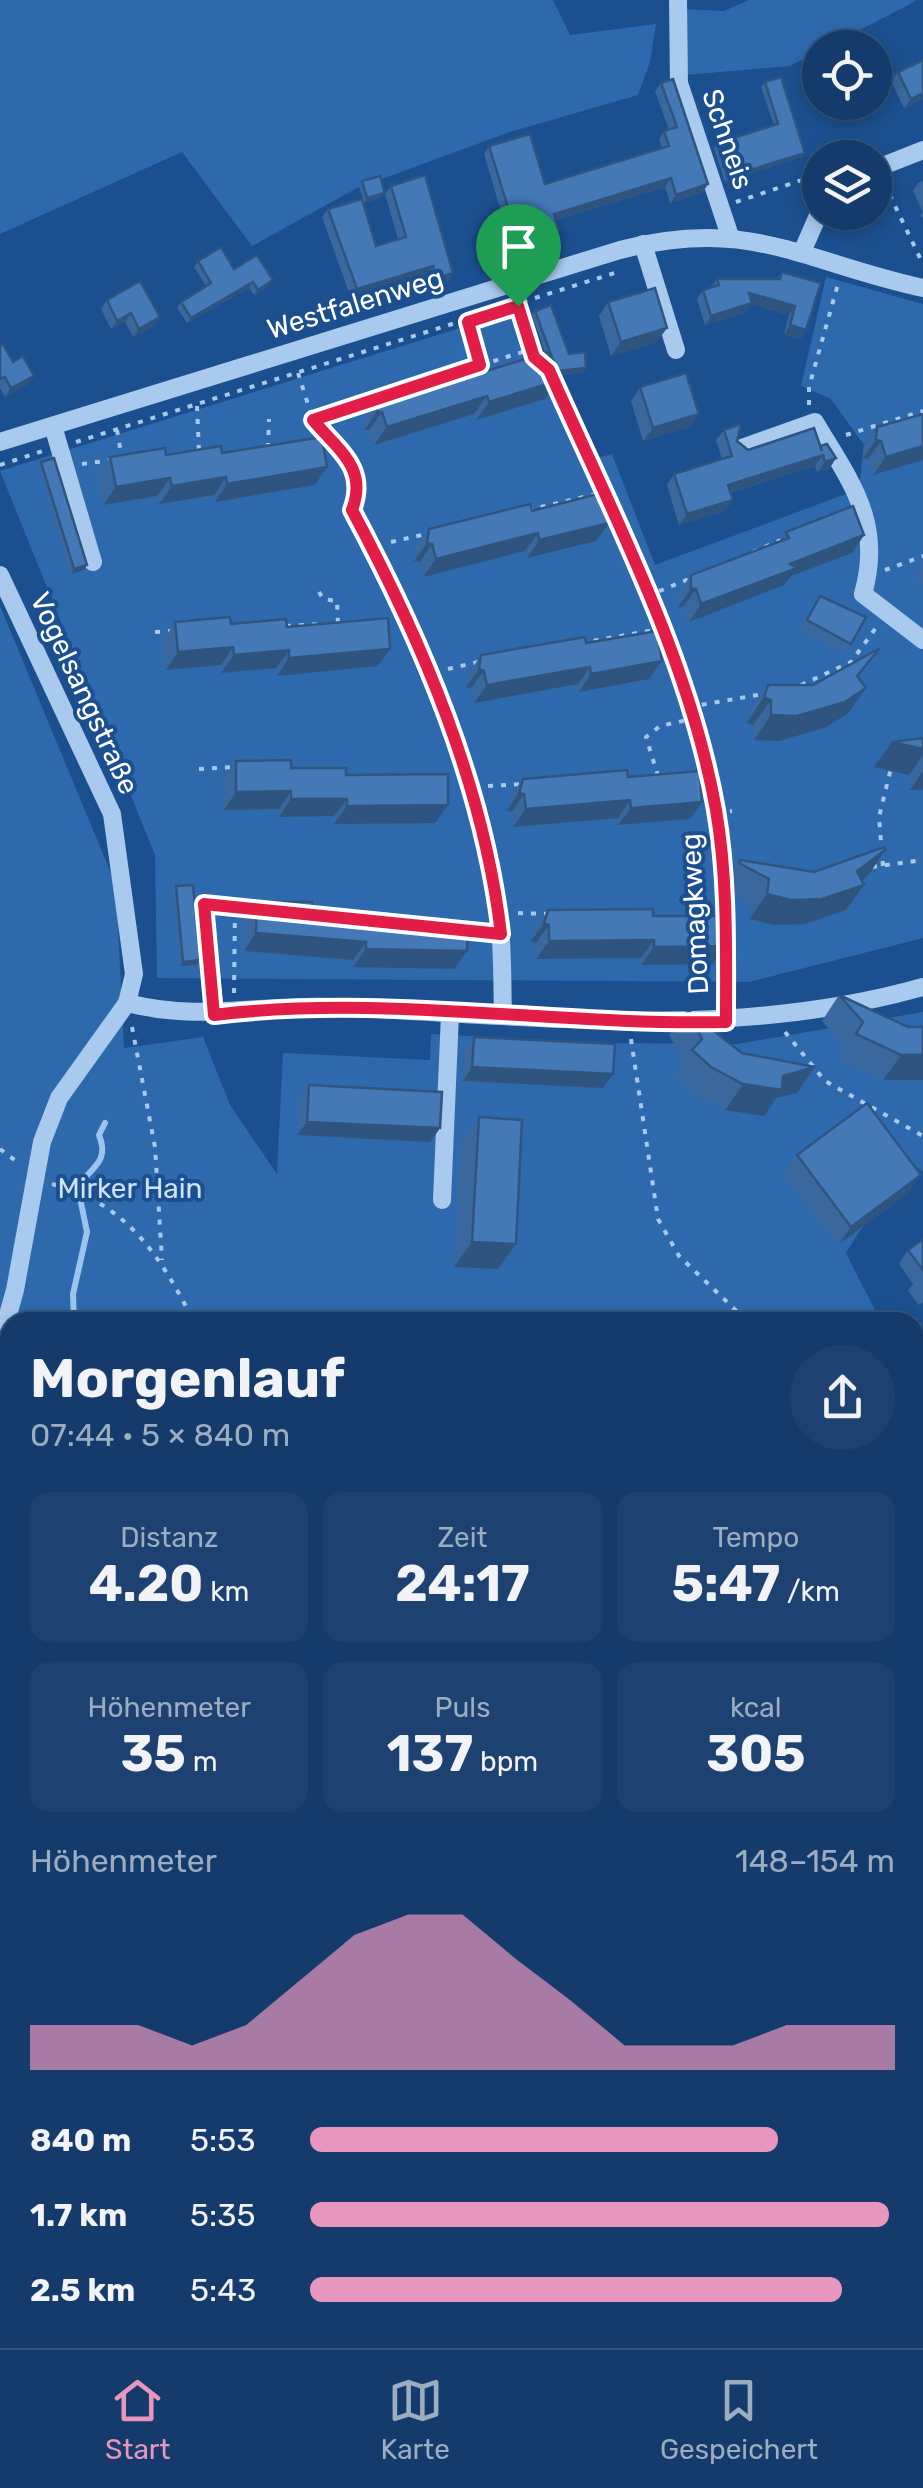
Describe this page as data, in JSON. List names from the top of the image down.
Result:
{
  "streets": {
    "street": [
      "Schneis",
      "Westfalenweg",
      "Vogelsangstraße",
      "Domagkweg"
    ]
  },
  "crossings": [
    ["Schneis", "Westfalenweg"],
    ["Vogelsangstraße", "Domagkweg"]
  ],
  "parks": ["Mirker Hain"],
  "page": {
    "heading": ["Morgenlauf", "07:44 · 5 × 840 m"],
    "stats": [
      ["Distanz", "4.20 km"],
      ["Zeit", "24:17"],
      ["Tempo", "5:47 /km"],
      ["Höhenmeter", "35 m"],
      ["Puls", "137 bpm"],
      ["kcal", "305"]
    ],
    "chart": ["Höhenmeter", "148–154 m"],
    "list": [
      {
        "name": "840 m",
        "note": "5:53"
      },
      {
        "name": "1.7 km",
        "note": "5:35"
      },
      {
        "name": "2.5 km",
        "note": "5:43"
      }
    ],
    "tabs": ["Start", "Karte", "Gespeichert"]
  }
}
